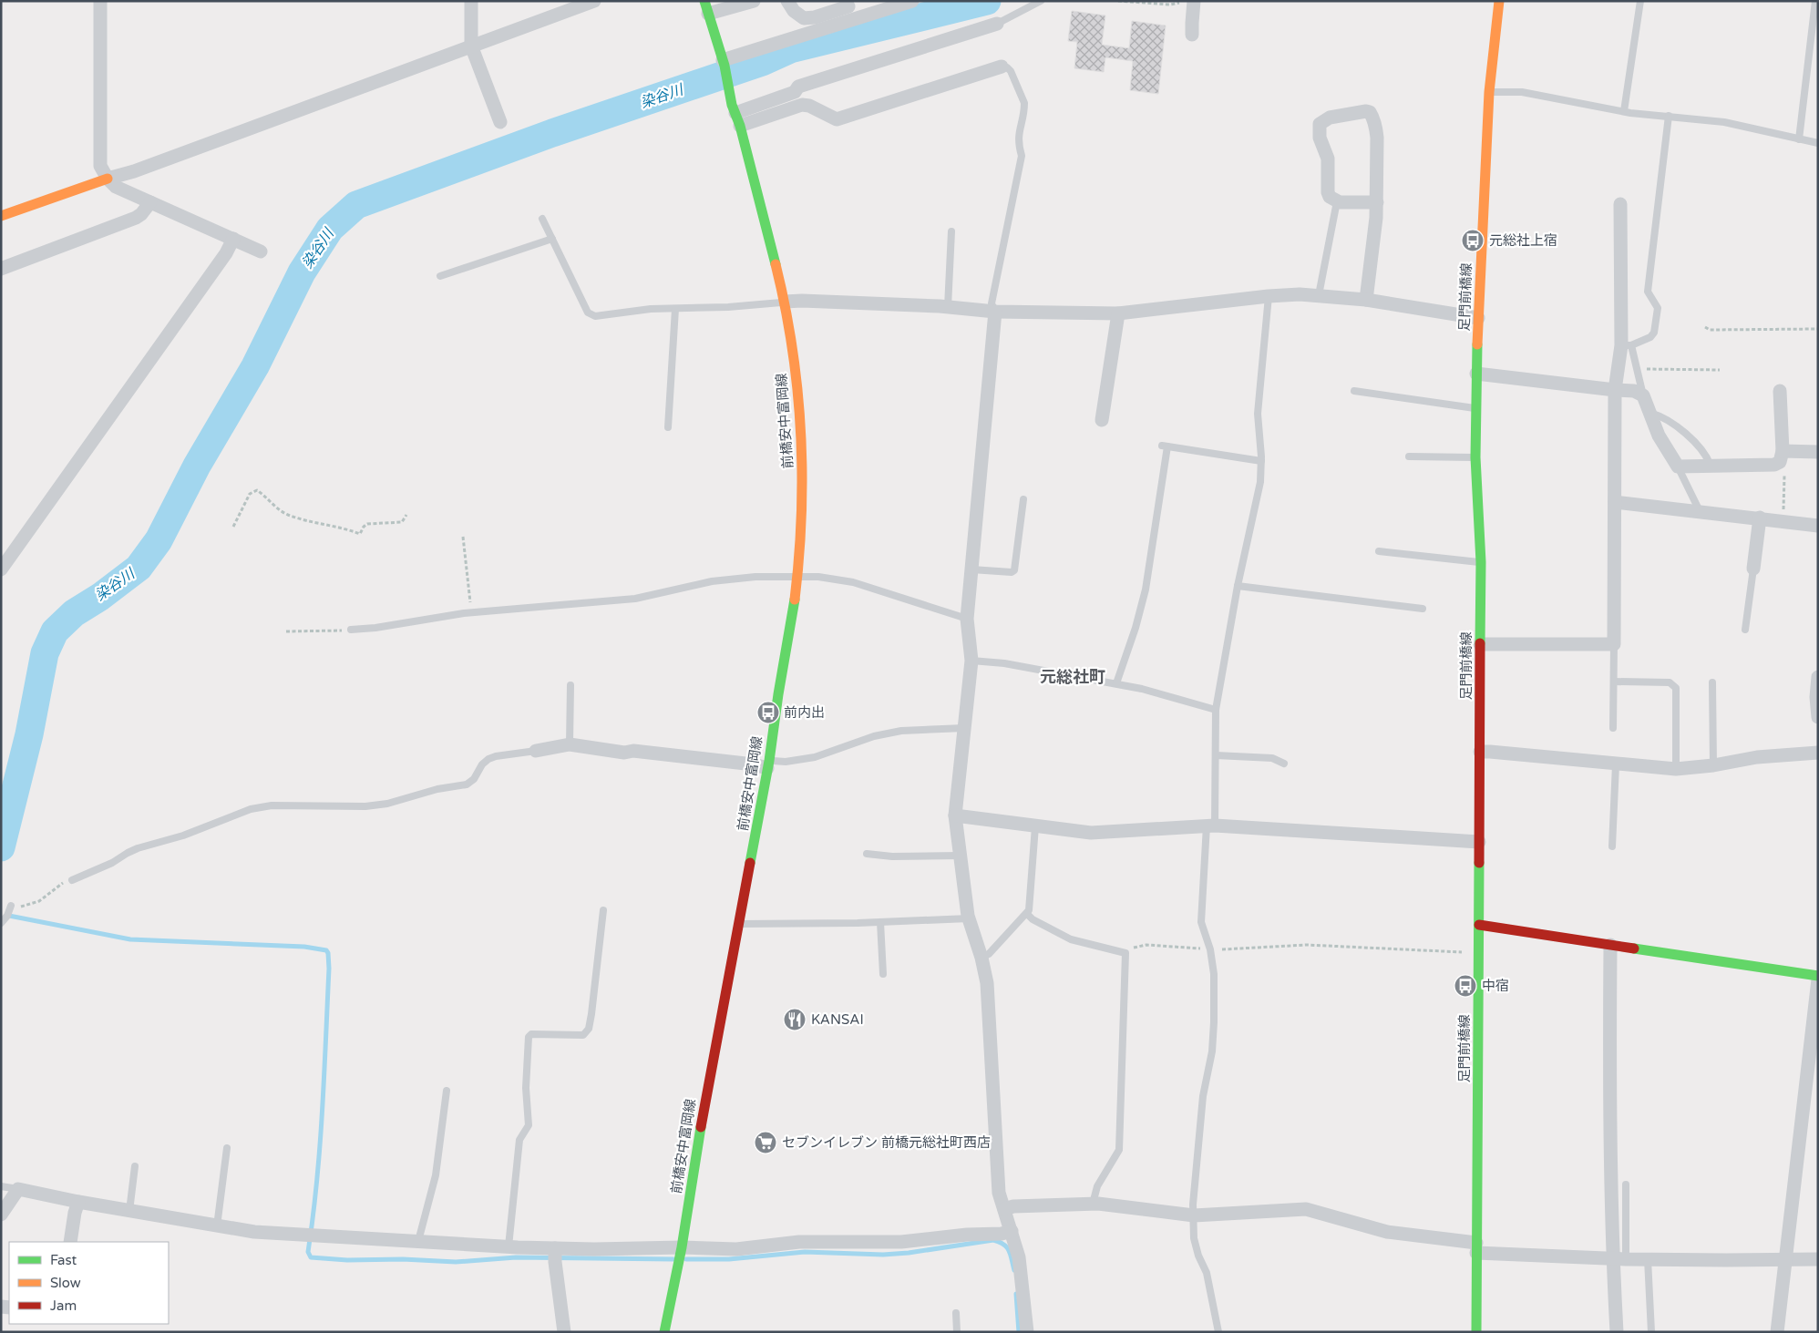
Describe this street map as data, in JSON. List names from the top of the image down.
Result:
{
  "streets": {
    "main road": ["足門前橋線", "前橋安中富岡線"]
  },
  "districts": ["元総社町"],
  "water": ["染谷川"],
  "places": {
    "bus stop": ["元総社上宿", "前内出", "中宿"],
    "restaurant": ["KANSAI"],
    "supermarket": ["セブンイレブン 前橋元総社町西店"]
  },
  "legend": ["Fast", "Slow", "Jam"]
}
